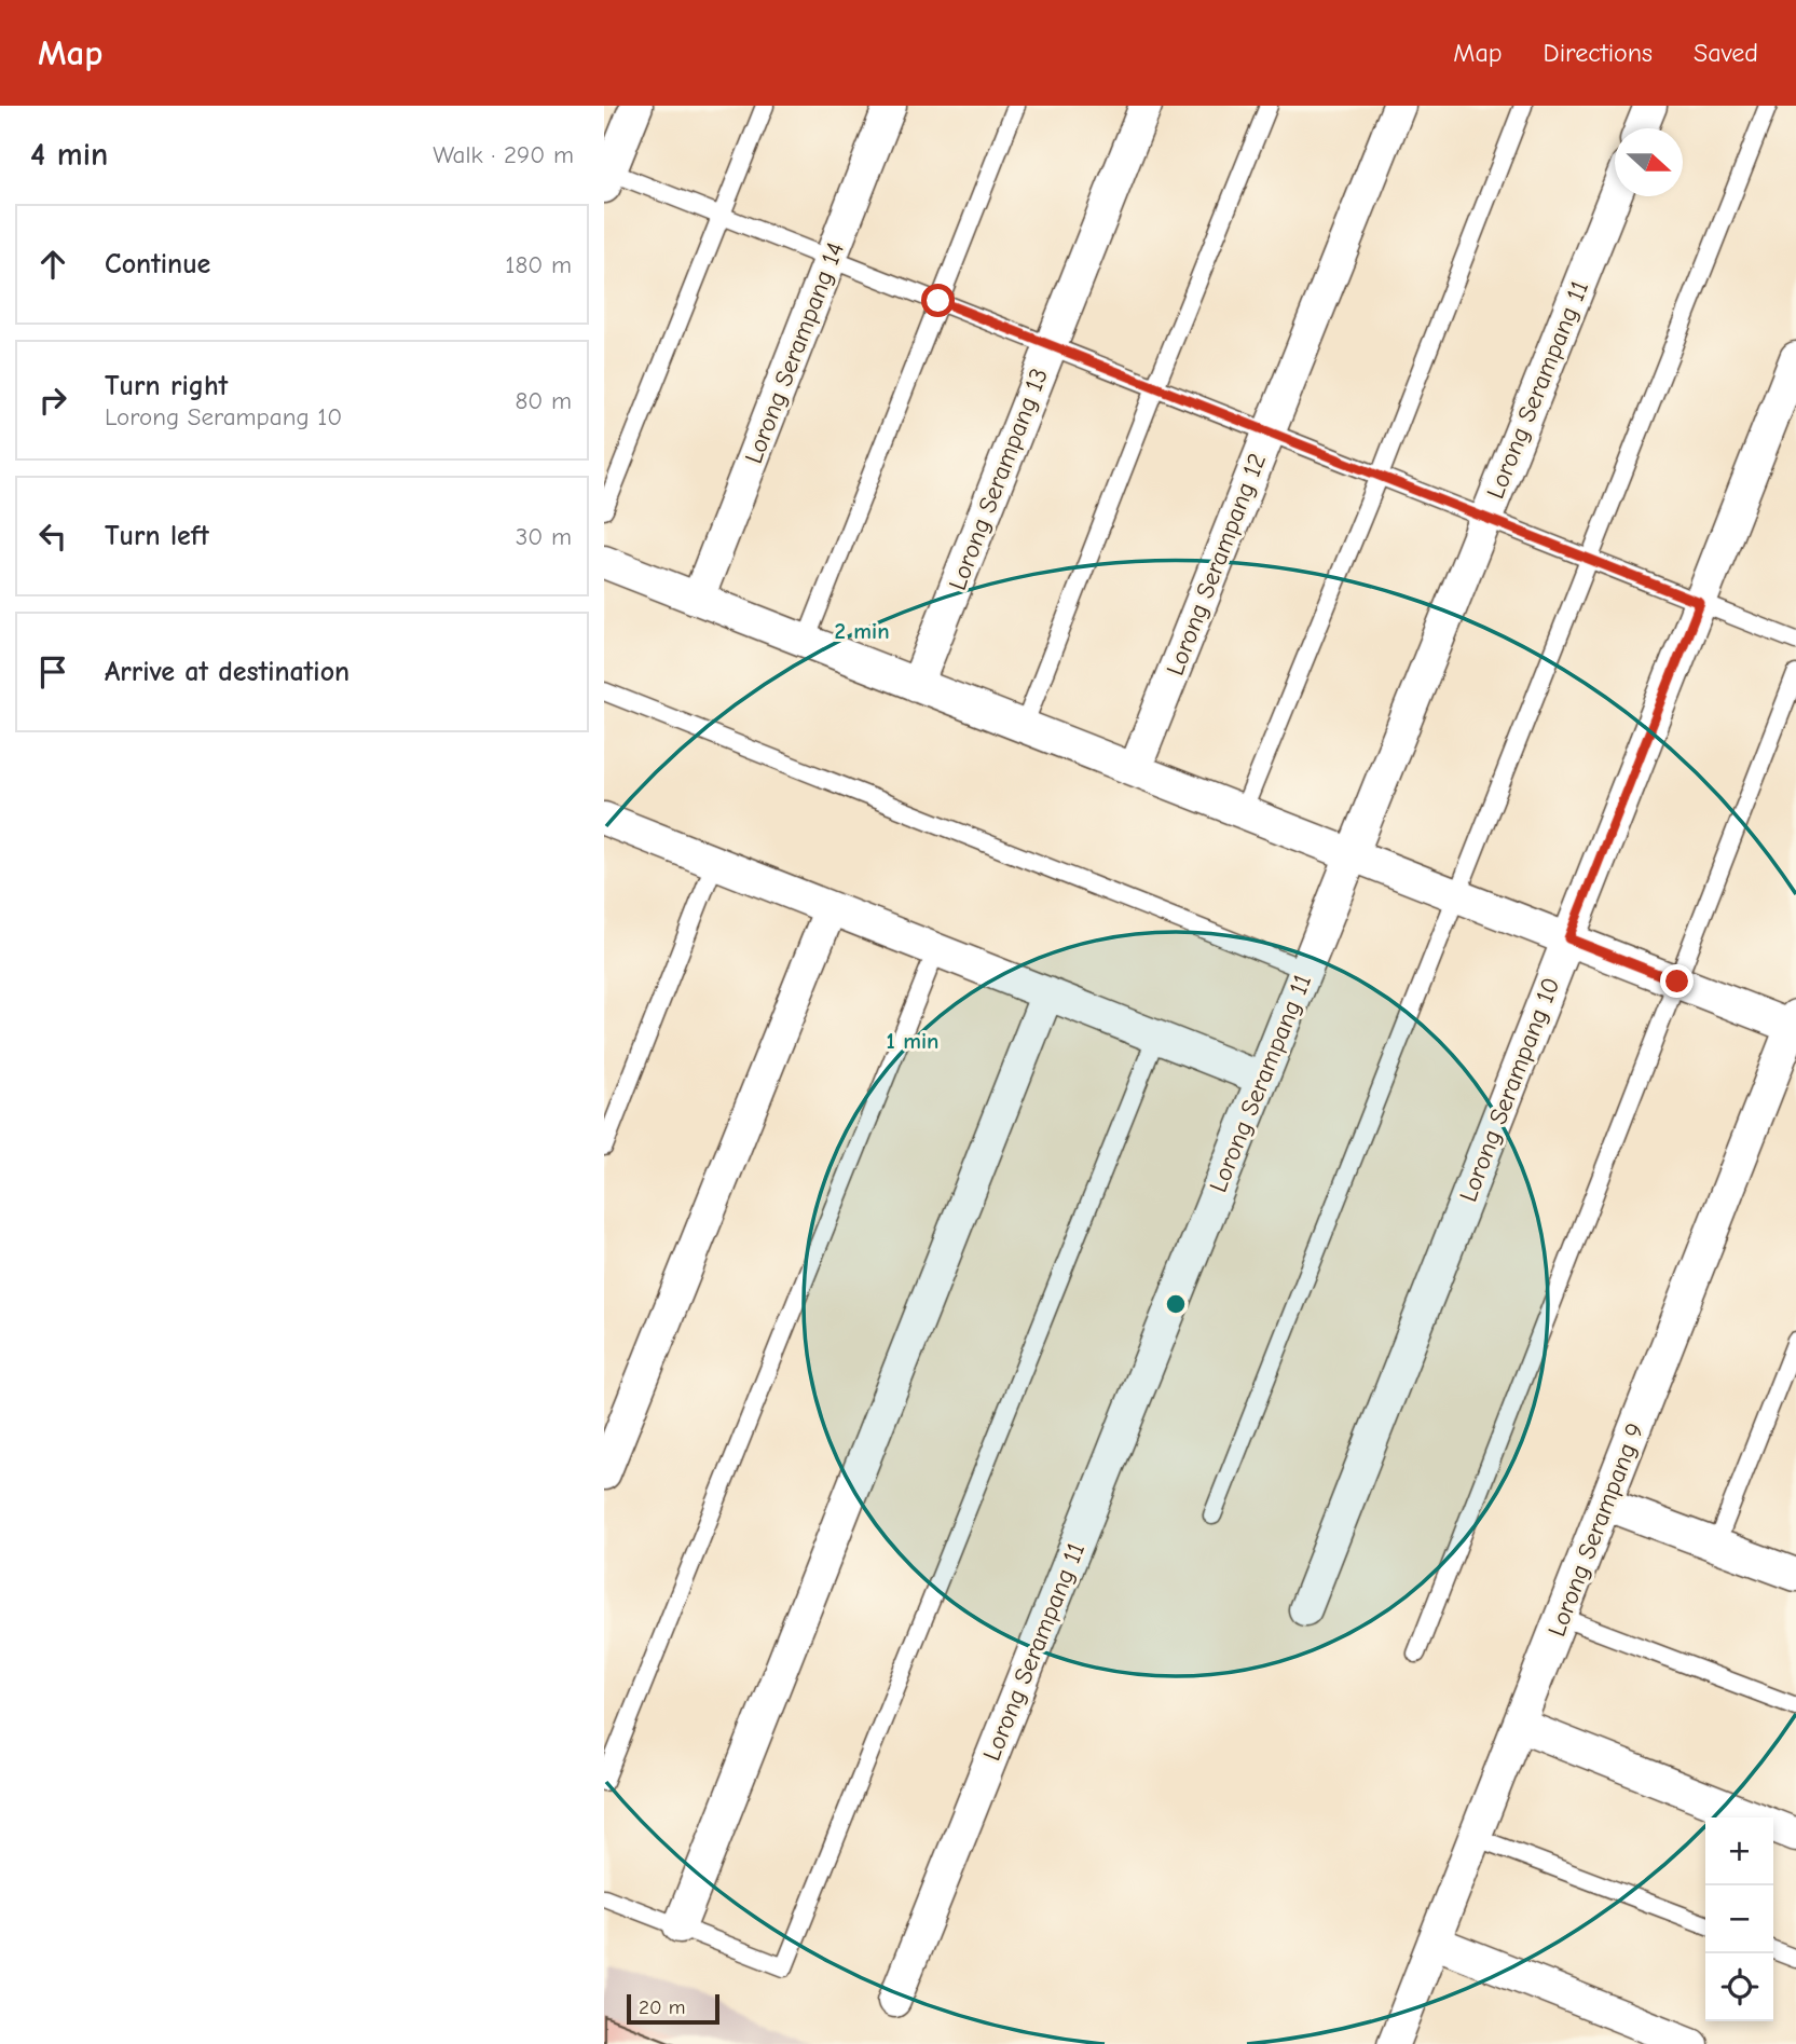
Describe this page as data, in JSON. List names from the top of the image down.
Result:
{
  "streets": {
    "street": [
      "Lorong Serampang 14",
      "Lorong Serampang 11",
      "Lorong Serampang 13",
      "Lorong Serampang 12",
      "Lorong Serampang 10",
      "Lorong Serampang 9"
    ]
  },
  "scale_bar": "20 m",
  "north": "right",
  "page": {
    "header": "Map",
    "nav": ["Map", "Directions", "Saved"],
    "heading": ["4 min", "Walk · 290 m"],
    "list": [
      ["Continue", "180 m"],
      ["Turn right", "Lorong Serampang 10", "80 m"],
      ["Turn left", "30 m"],
      "Arrive at destination"
    ],
    "map_buttons": ["+", "−"],
    "scale": "20 m"
  },
  "rings": ["2 min", "1 min"]
}
